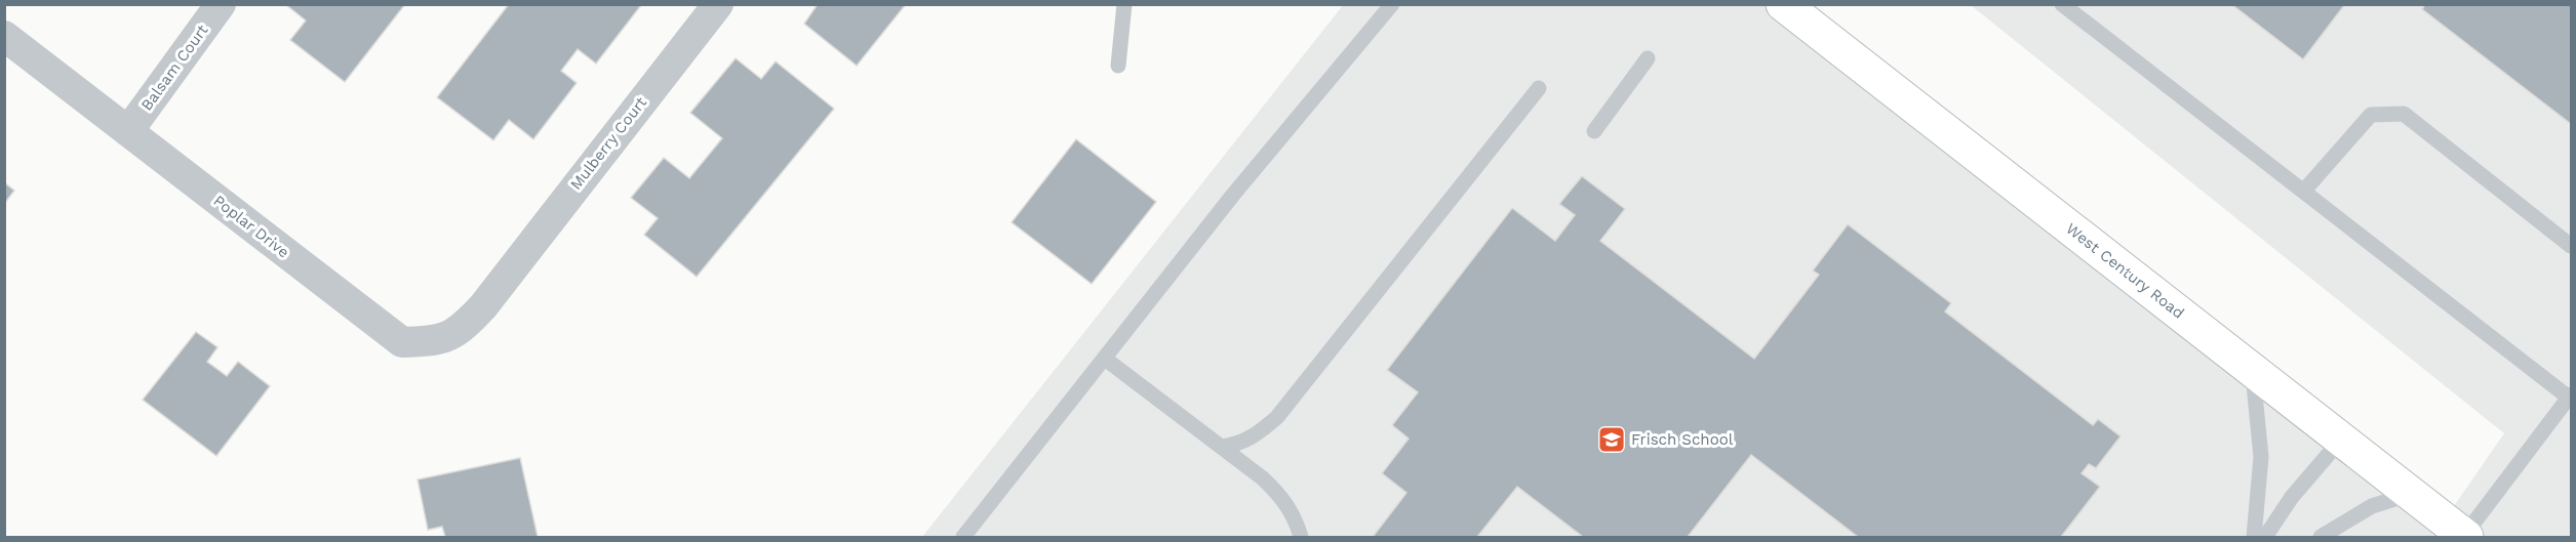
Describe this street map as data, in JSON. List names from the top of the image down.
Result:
{
  "streets": {
    "main road": ["West Century Road"],
    "street": ["Balsam Court", "Mulberry Court", "Poplar Drive"]
  },
  "crossings": [
    ["Balsam Court", "Poplar Drive"],
    ["Mulberry Court", "Poplar Drive"]
  ],
  "places": {
    "school or university": ["Frisch School"]
  }
}
